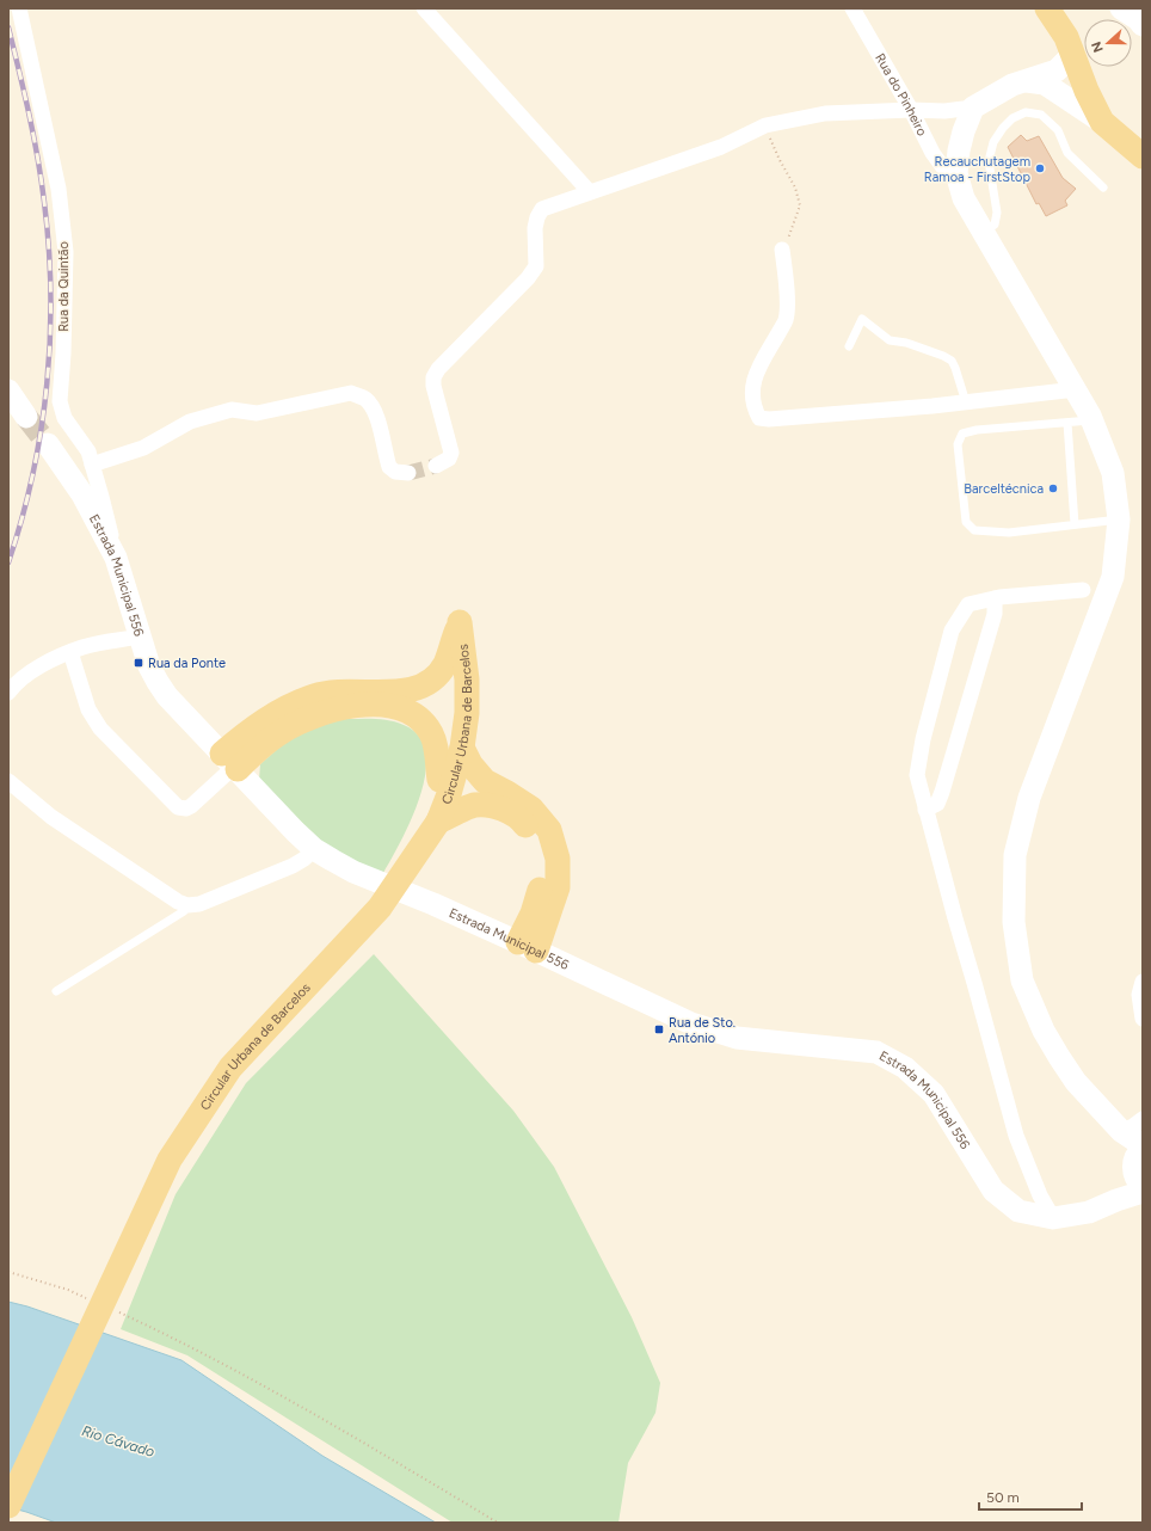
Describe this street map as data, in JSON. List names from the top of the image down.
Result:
{
  "streets": {
    "main road": ["Estrada Municipal 556", "Circular Urbana de Barcelos"],
    "street": ["Rua do Pinheiro", "Rua da Quintão"]
  },
  "crossings": [
    ["Rua da Quintão", "Estrada Municipal 556"]
  ],
  "water": ["Rio Cávado"],
  "places": {
    "other": ["Recauchutagem Ramoa - FirstStop", "Barceltécnica"],
    "transit": ["Rua da Ponte", "Rua de Sto. António"]
  },
  "scale_bar": "50 m",
  "north": "left"
}
